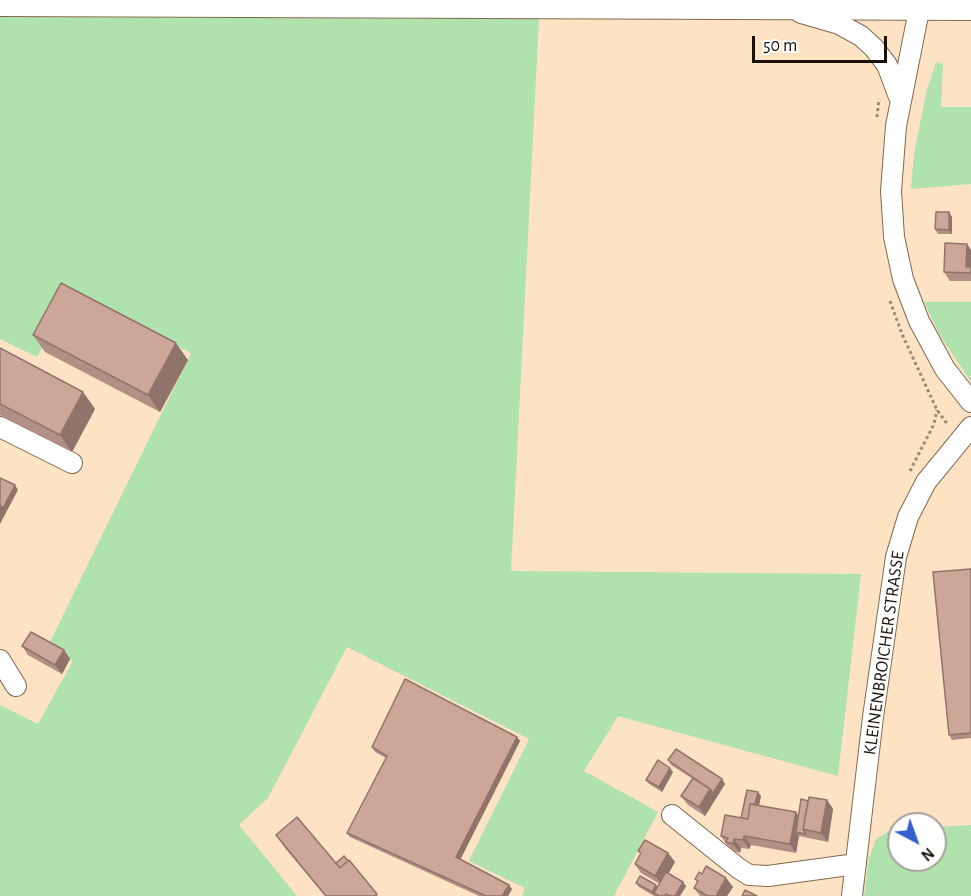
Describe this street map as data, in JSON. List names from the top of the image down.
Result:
{
  "streets": {
    "street": ["KLEINENBROICHER STRASSE"]
  },
  "scale_bar": "50 m",
  "north": "bottom right"
}
